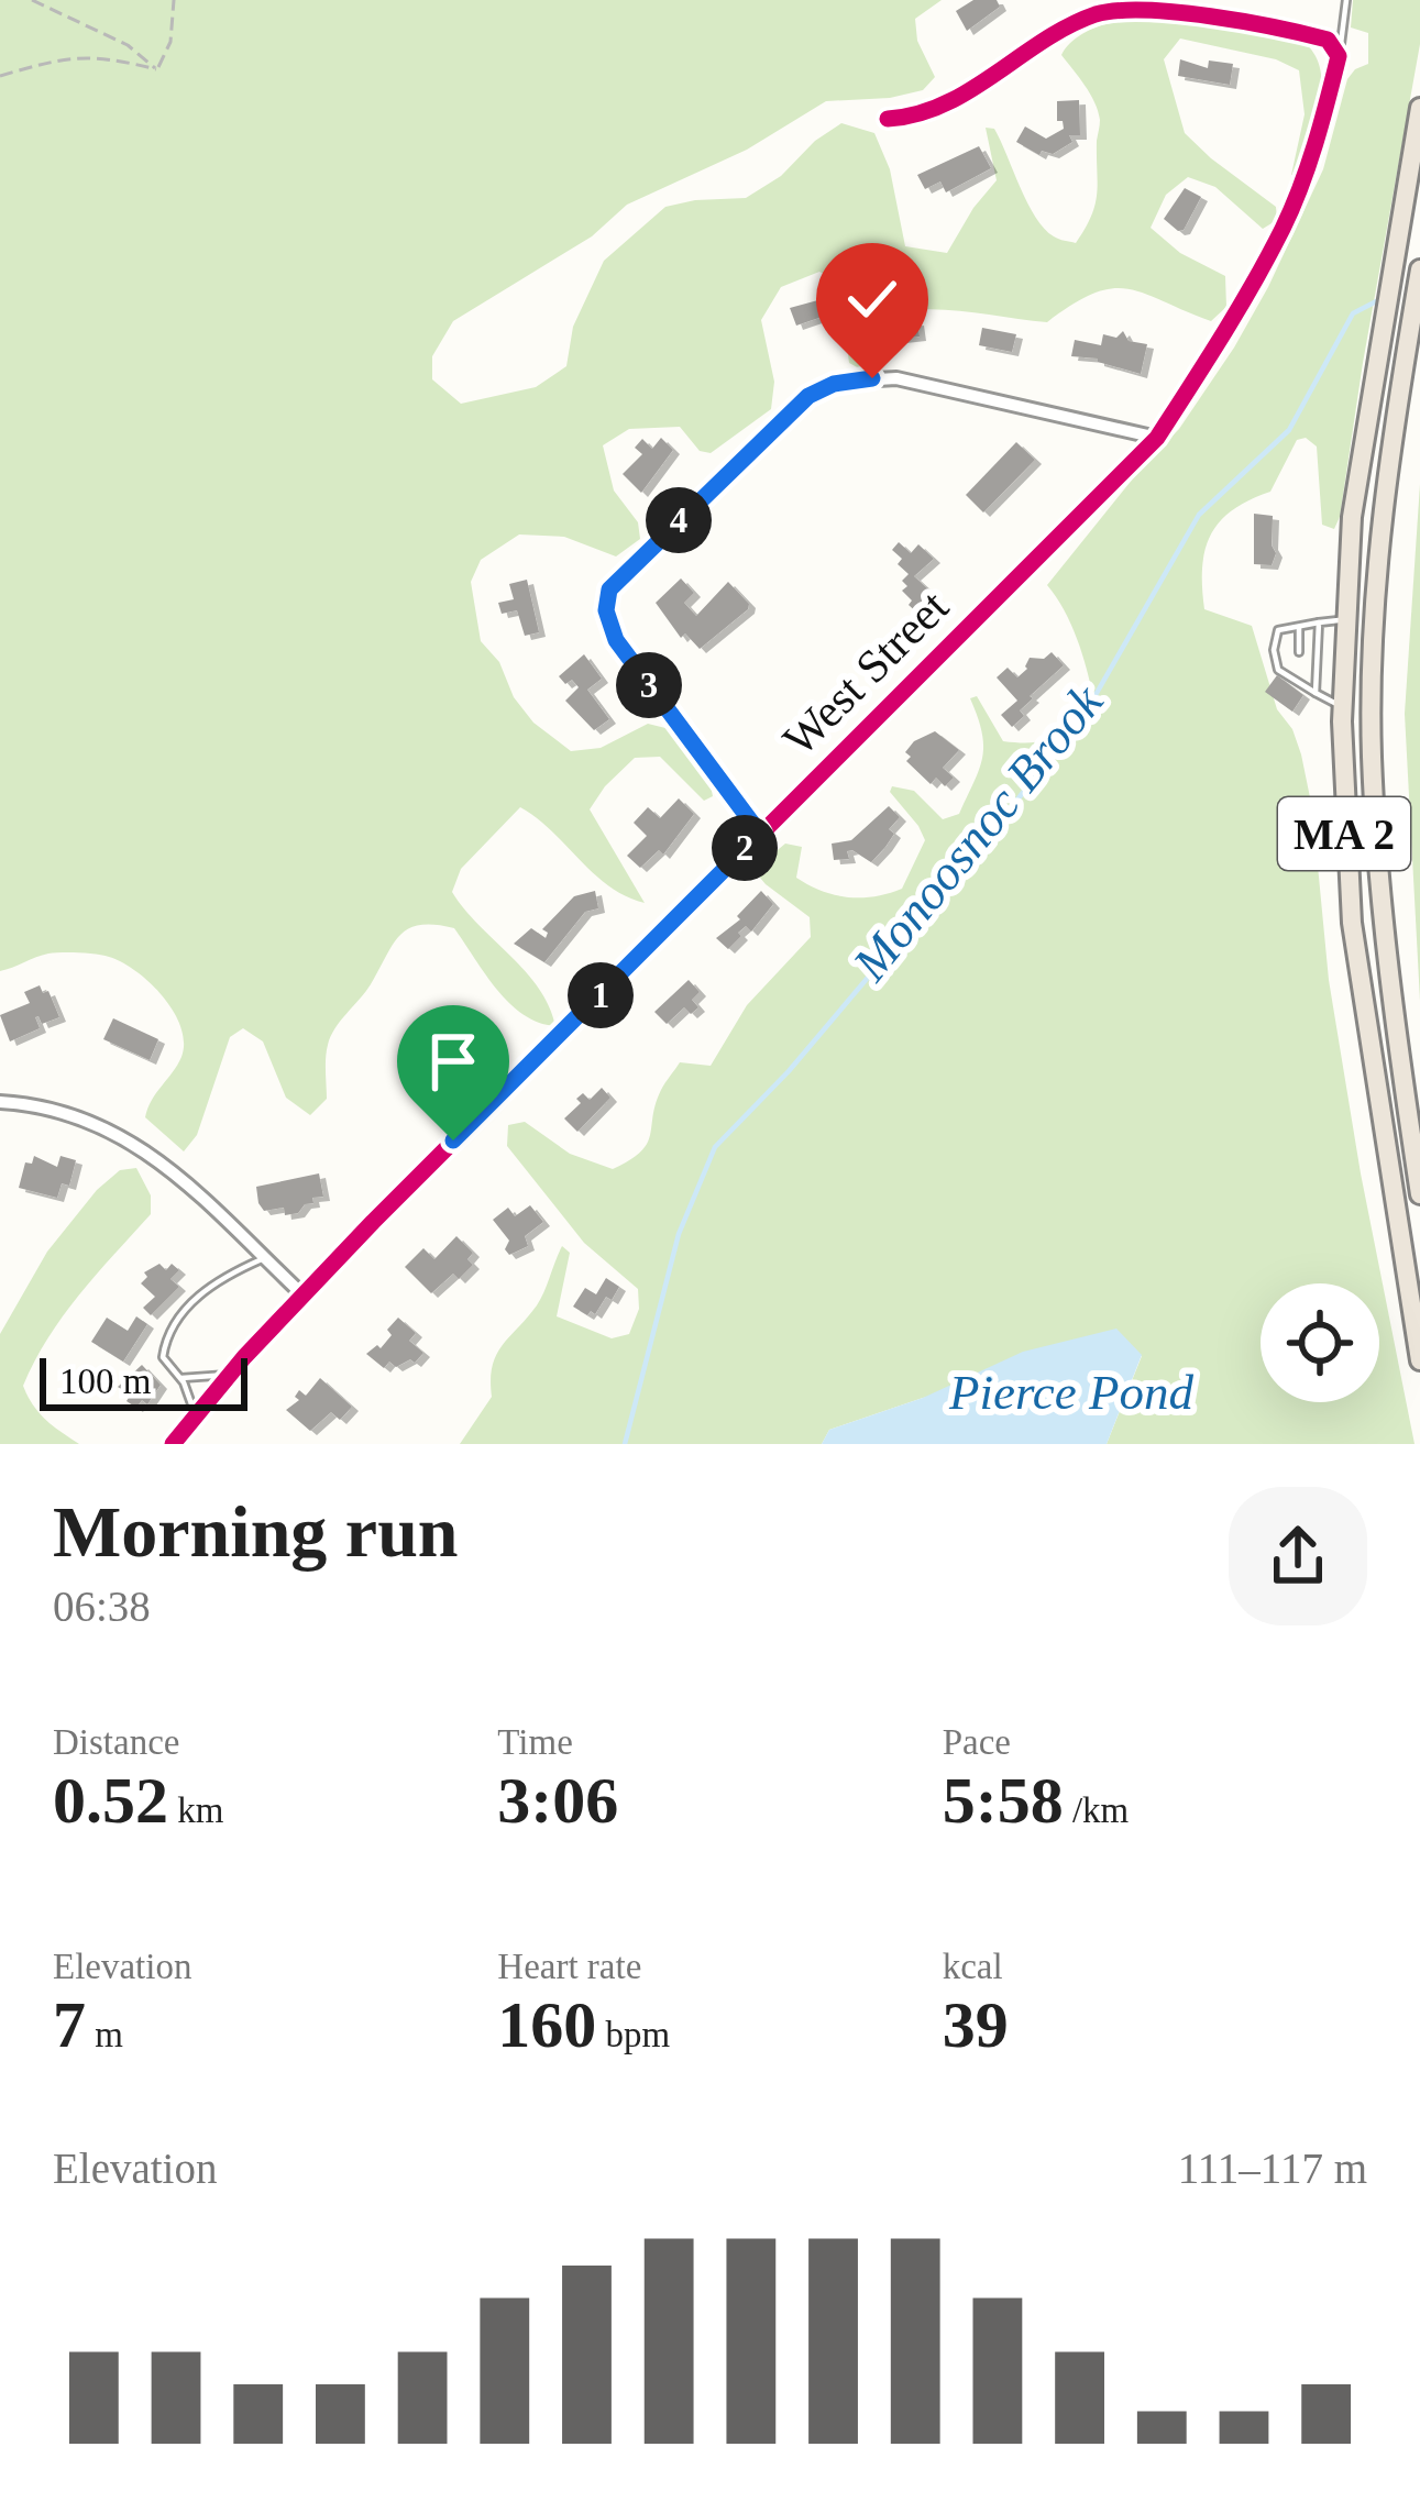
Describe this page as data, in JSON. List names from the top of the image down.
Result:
{
  "streets": {
    "highway": ["MA 2"],
    "street": ["West Street"]
  },
  "water": ["Monoosnoc Brook", "Pierce Pond"],
  "scale_bar": "100 m",
  "page": {
    "pins": [
      "4",
      "3",
      "2",
      "1"
    ],
    "scale": "100 m",
    "heading": ["Morning run", "06:38"],
    "stats": [
      ["Distance", "0.52 km"],
      ["Time", "3:06"],
      ["Pace", "5:58 /km"],
      ["Elevation", "7 m"],
      ["Heart rate", "160 bpm"],
      ["kcal", "39"]
    ],
    "chart": ["Elevation", "111–117 m"]
  }
}
